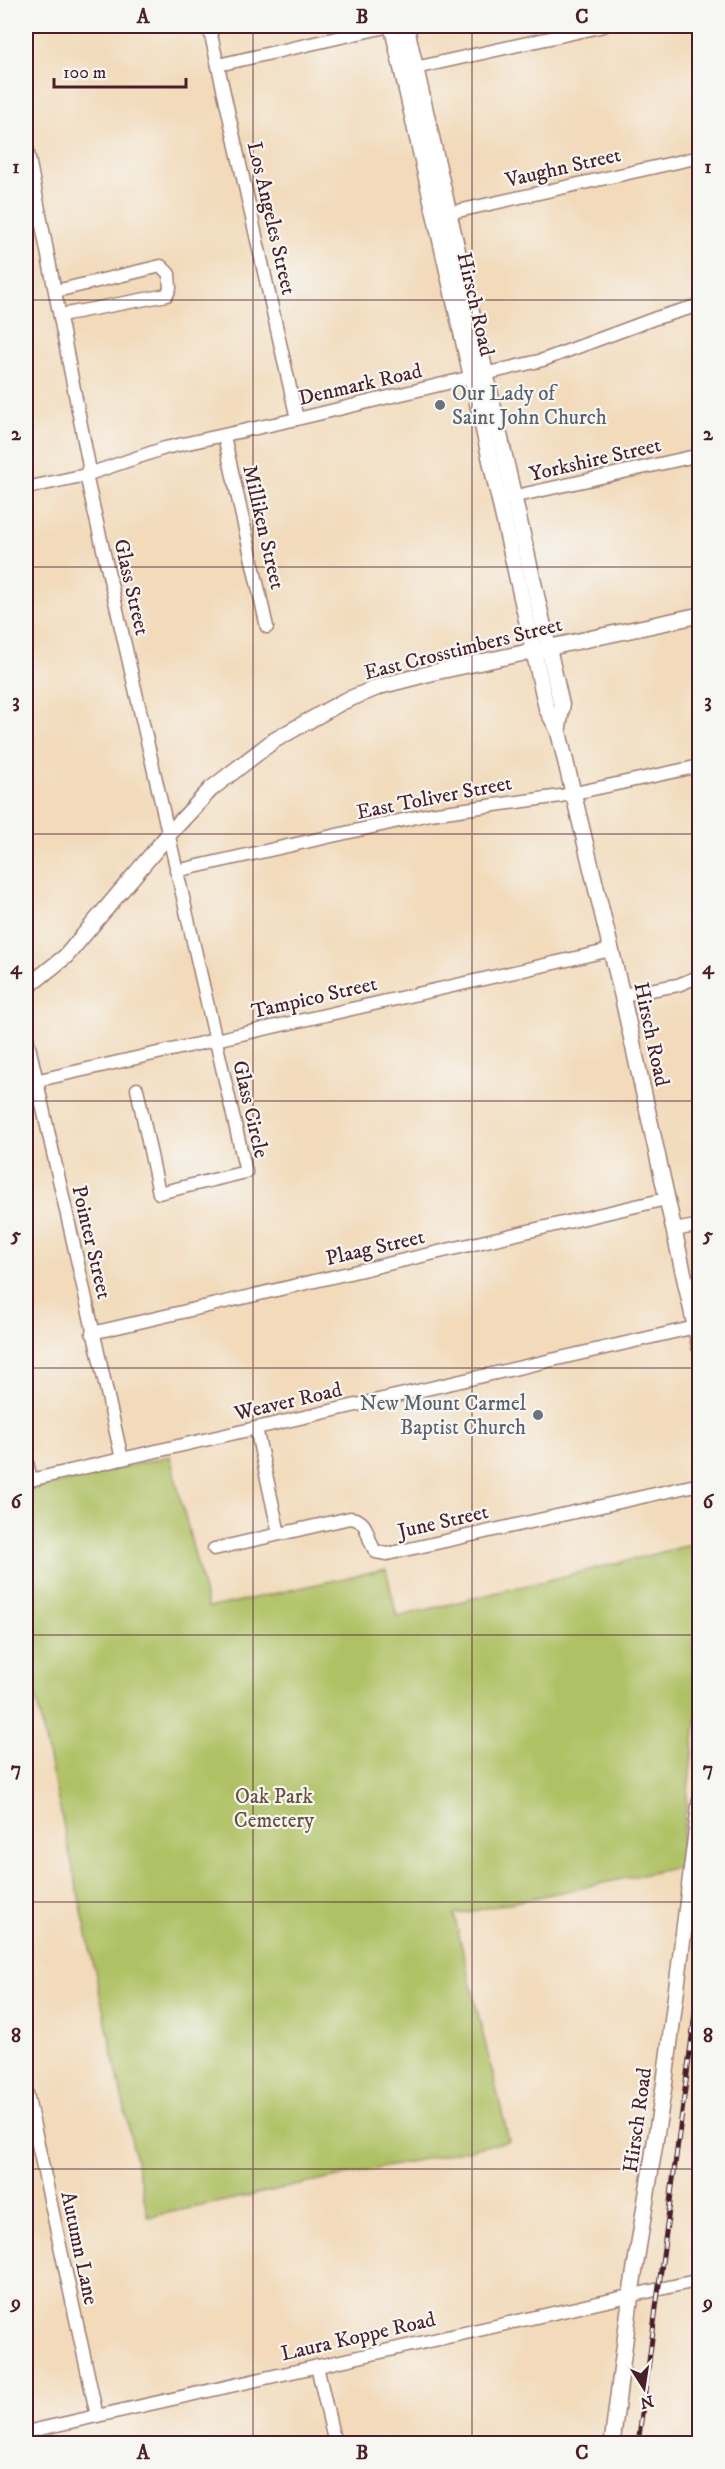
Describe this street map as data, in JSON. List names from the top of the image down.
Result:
{
  "streets": {
    "main road": ["Hirsch Road", "East Crosstimbers Street"],
    "street": [
      "Vaughn Street",
      "Los Angeles Street",
      "Denmark Road",
      "Yorkshire Street",
      "Milliken Street",
      "Glass Street",
      "East Toliver Street",
      "Tampico Street",
      "Glass Circle",
      "Pointer Street",
      "Plaag Street",
      "Weaver Road",
      "June Street",
      "Autumn Lane",
      "Laura Koppe Road"
    ]
  },
  "crossings": [
    ["Vaughn Street", "Hirsch Road"],
    ["Los Angeles Street", "Denmark Road"],
    ["Hirsch Road", "Denmark Road"],
    ["Hirsch Road", "Yorkshire Street"],
    ["Hirsch Road", "East Crosstimbers Street"],
    ["Hirsch Road", "East Toliver Street"],
    ["Hirsch Road", "Tampico Street"],
    ["Hirsch Road", "Plaag Street"],
    ["Hirsch Road", "Weaver Road"],
    ["Hirsch Road", "Laura Koppe Road"],
    ["Denmark Road", "Milliken Street"],
    ["Denmark Road", "Glass Street"],
    ["Glass Street", "East Crosstimbers Street"],
    ["Glass Street", "East Toliver Street"],
    ["Glass Street", "Tampico Street"],
    ["Glass Street", "Glass Circle"],
    ["Tampico Street", "Glass Circle"],
    ["Tampico Street", "Pointer Street"],
    ["Pointer Street", "Plaag Street"],
    ["Pointer Street", "Weaver Road"],
    ["Autumn Lane", "Laura Koppe Road"]
  ],
  "parks": ["Oak Park Cemetery"],
  "places": ["Our Lady of Saint John Church", "New Mount Carmel Baptist Church"],
  "scale_bar": "100 m",
  "north": "bottom",
  "grid": {
    "columns": ["A", "B", "C"],
    "rows": [
      "1",
      "2",
      "3",
      "4",
      "5",
      "6",
      "7",
      "8",
      "9"
    ]
  }
}
